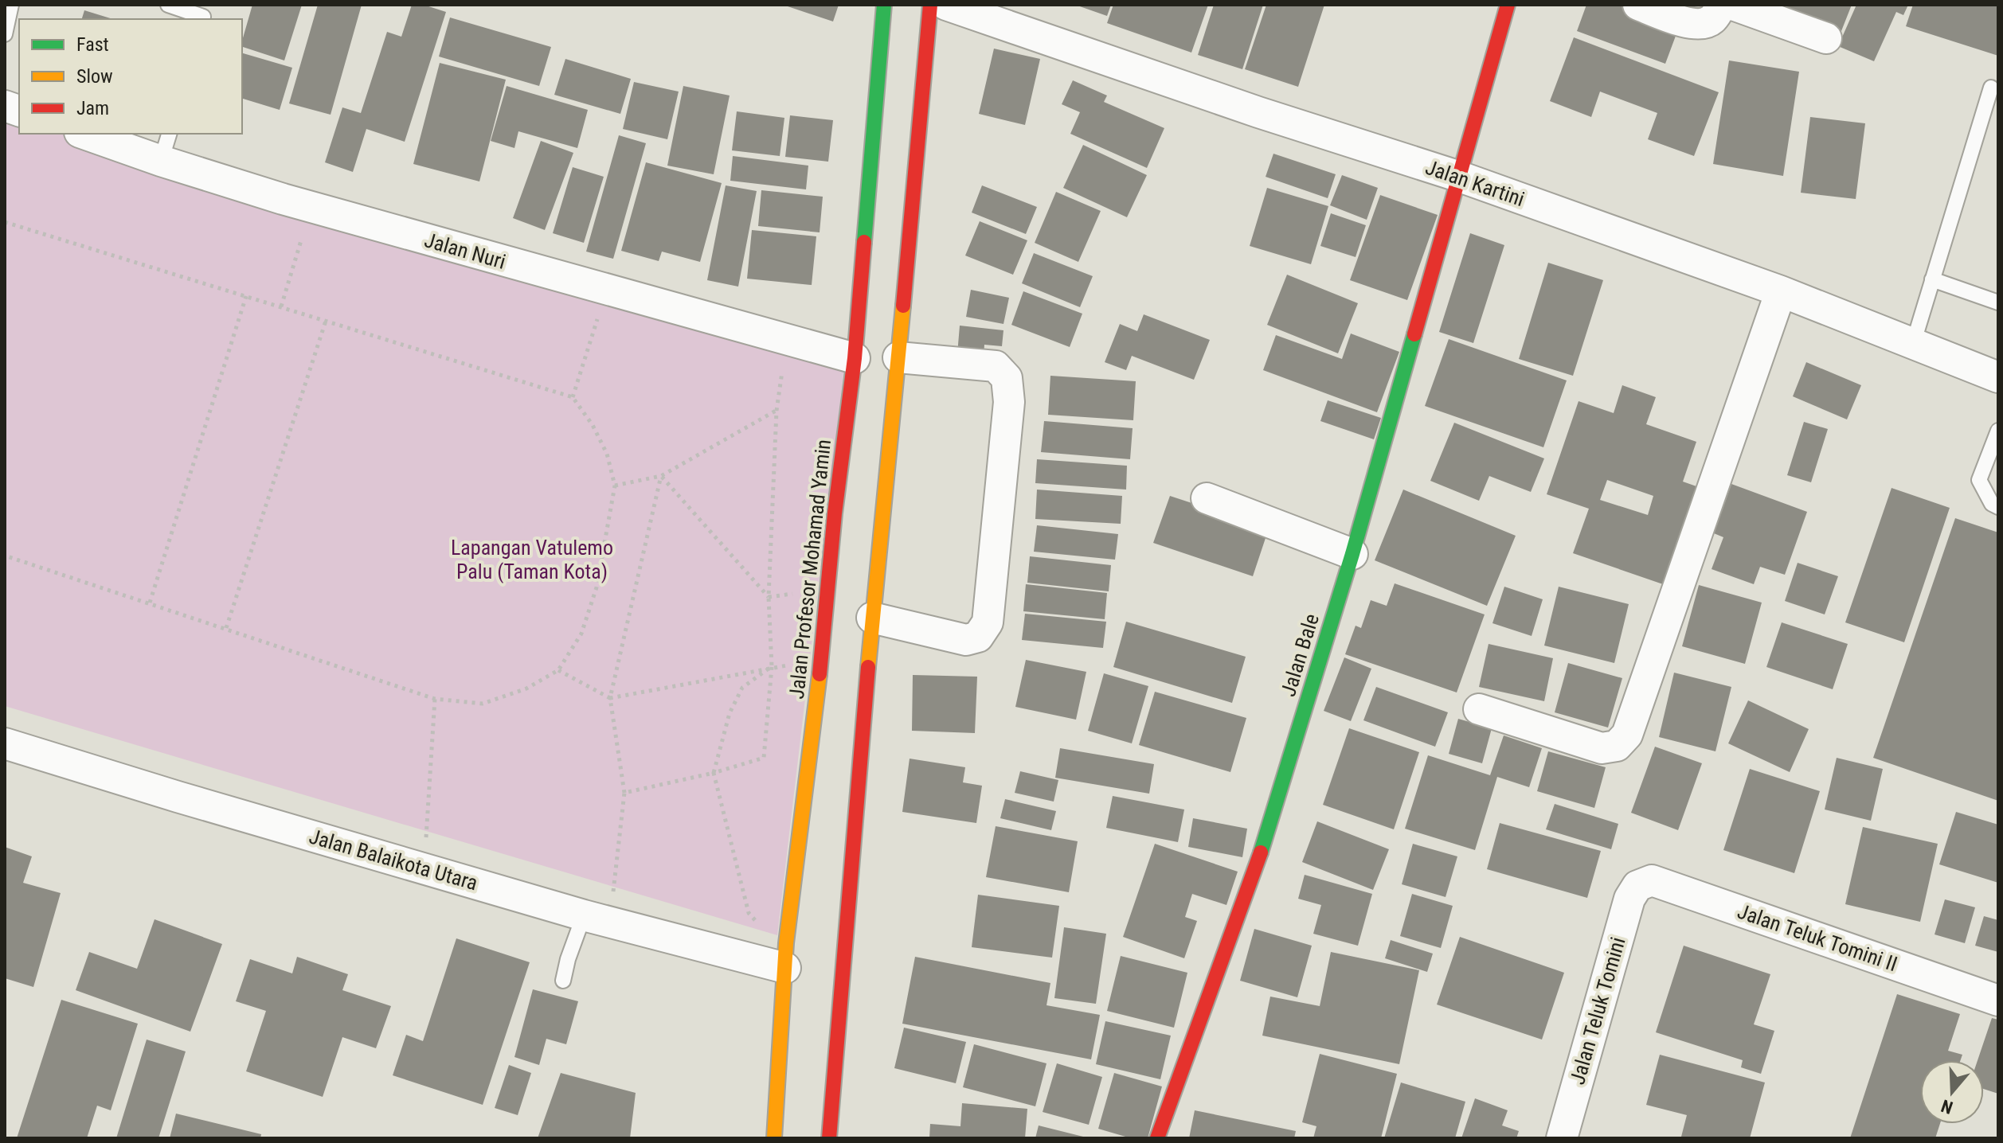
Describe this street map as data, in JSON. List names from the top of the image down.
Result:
{
  "streets": {
    "main road": ["Jalan Profesor Mohamad Yamin", "Jalan Bale"],
    "street": [
      "Jalan Kartini",
      "Jalan Nuri",
      "Jalan Balaikota Utara",
      "Jalan Teluk Tomini II",
      "Jalan Teluk Tomini"
    ]
  },
  "crossings": [
    ["Jalan Kartini", "Jalan Bale"],
    ["Jalan Nuri", "Jalan Profesor Mohamad Yamin"],
    ["Jalan Profesor Mohamad Yamin", "Jalan Balaikota Utara"],
    ["Jalan Teluk Tomini II", "Jalan Teluk Tomini"]
  ],
  "parks": ["Lapangan Vatulemo Palu (Taman Kota)"],
  "legend": ["Fast", "Slow", "Jam"],
  "north": "bottom"
}
